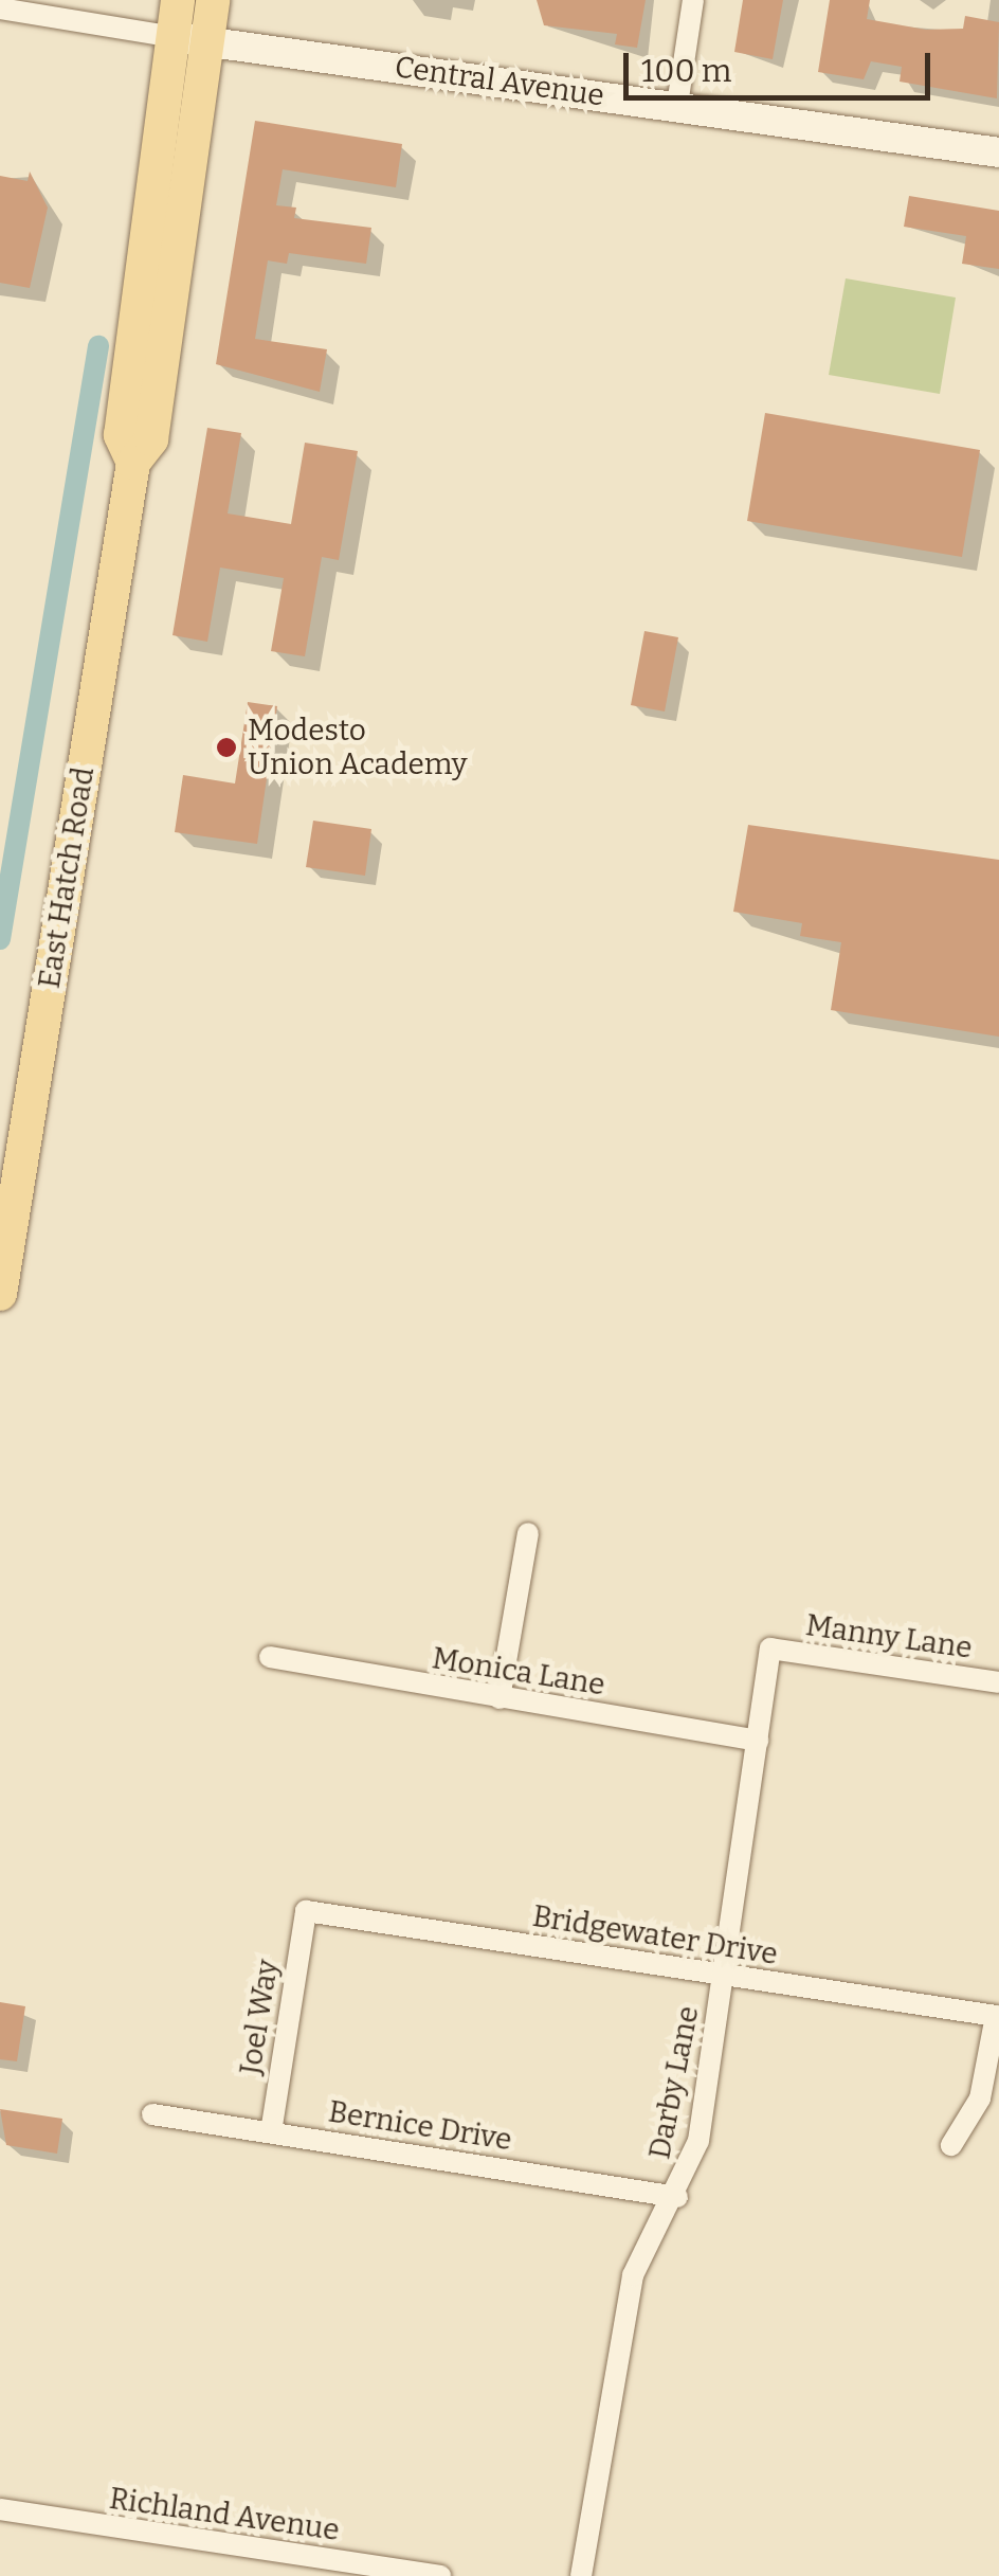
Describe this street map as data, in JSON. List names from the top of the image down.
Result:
{
  "streets": {
    "main road": ["East Hatch Road"],
    "street": [
      "Central Avenue",
      "Manny Lane",
      "Monica Lane",
      "Bridgewater Drive",
      "Joel Way",
      "Darby Lane",
      "Bernice Drive",
      "Richland Avenue"
    ]
  },
  "crossings": [
    ["Central Avenue", "East Hatch Road"],
    ["Manny Lane", "Darby Lane"],
    ["Monica Lane", "Darby Lane"],
    ["Bridgewater Drive", "Joel Way"],
    ["Bridgewater Drive", "Darby Lane"],
    ["Joel Way", "Bernice Drive"],
    ["Darby Lane", "Bernice Drive"]
  ],
  "places": ["Modesto Union Academy"],
  "scale_bar": "100 m"
}
